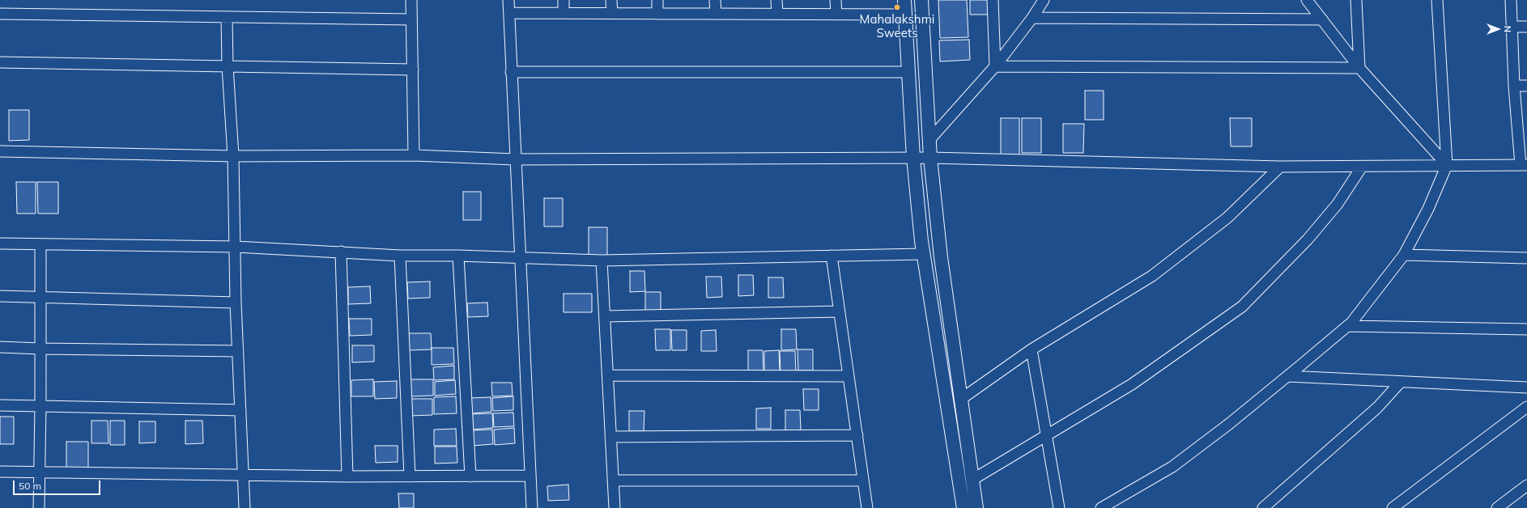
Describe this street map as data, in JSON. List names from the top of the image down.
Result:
{
  "places": ["Mahalakshmi Sweets"],
  "scale_bar": "50 m",
  "north": "right"
}
